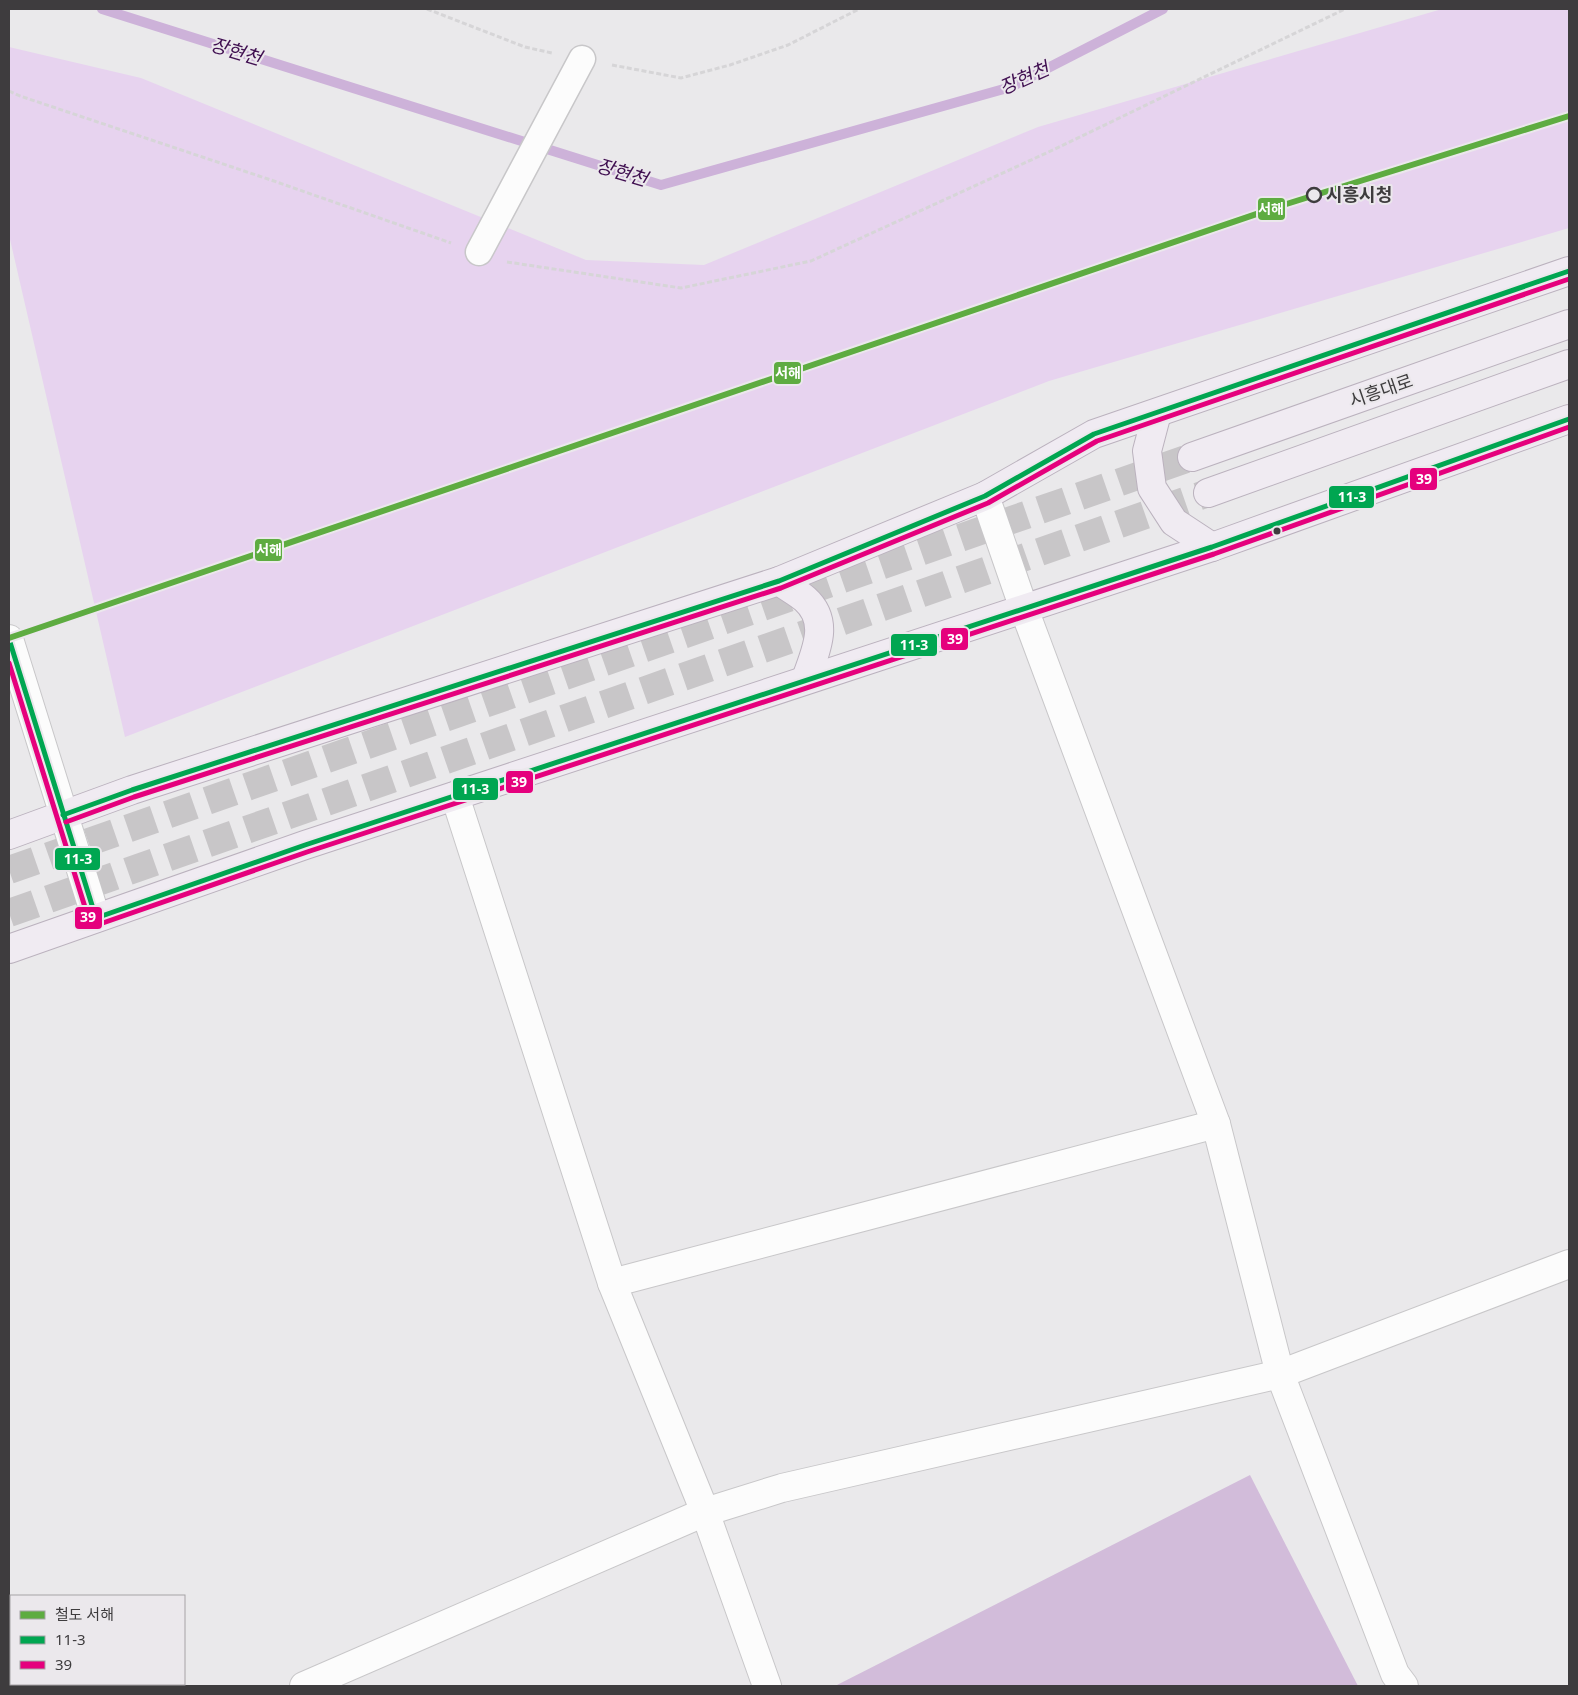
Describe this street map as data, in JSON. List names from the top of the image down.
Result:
{
  "streets": {
    "main road": ["시흥대로"]
  },
  "water": ["장현천"],
  "places": ["시흥시청"],
  "lines": ["rail line 서해", "transit line 11-3", "transit line 39"],
  "legend": ["철도 서해", "11-3", "39"]
}
